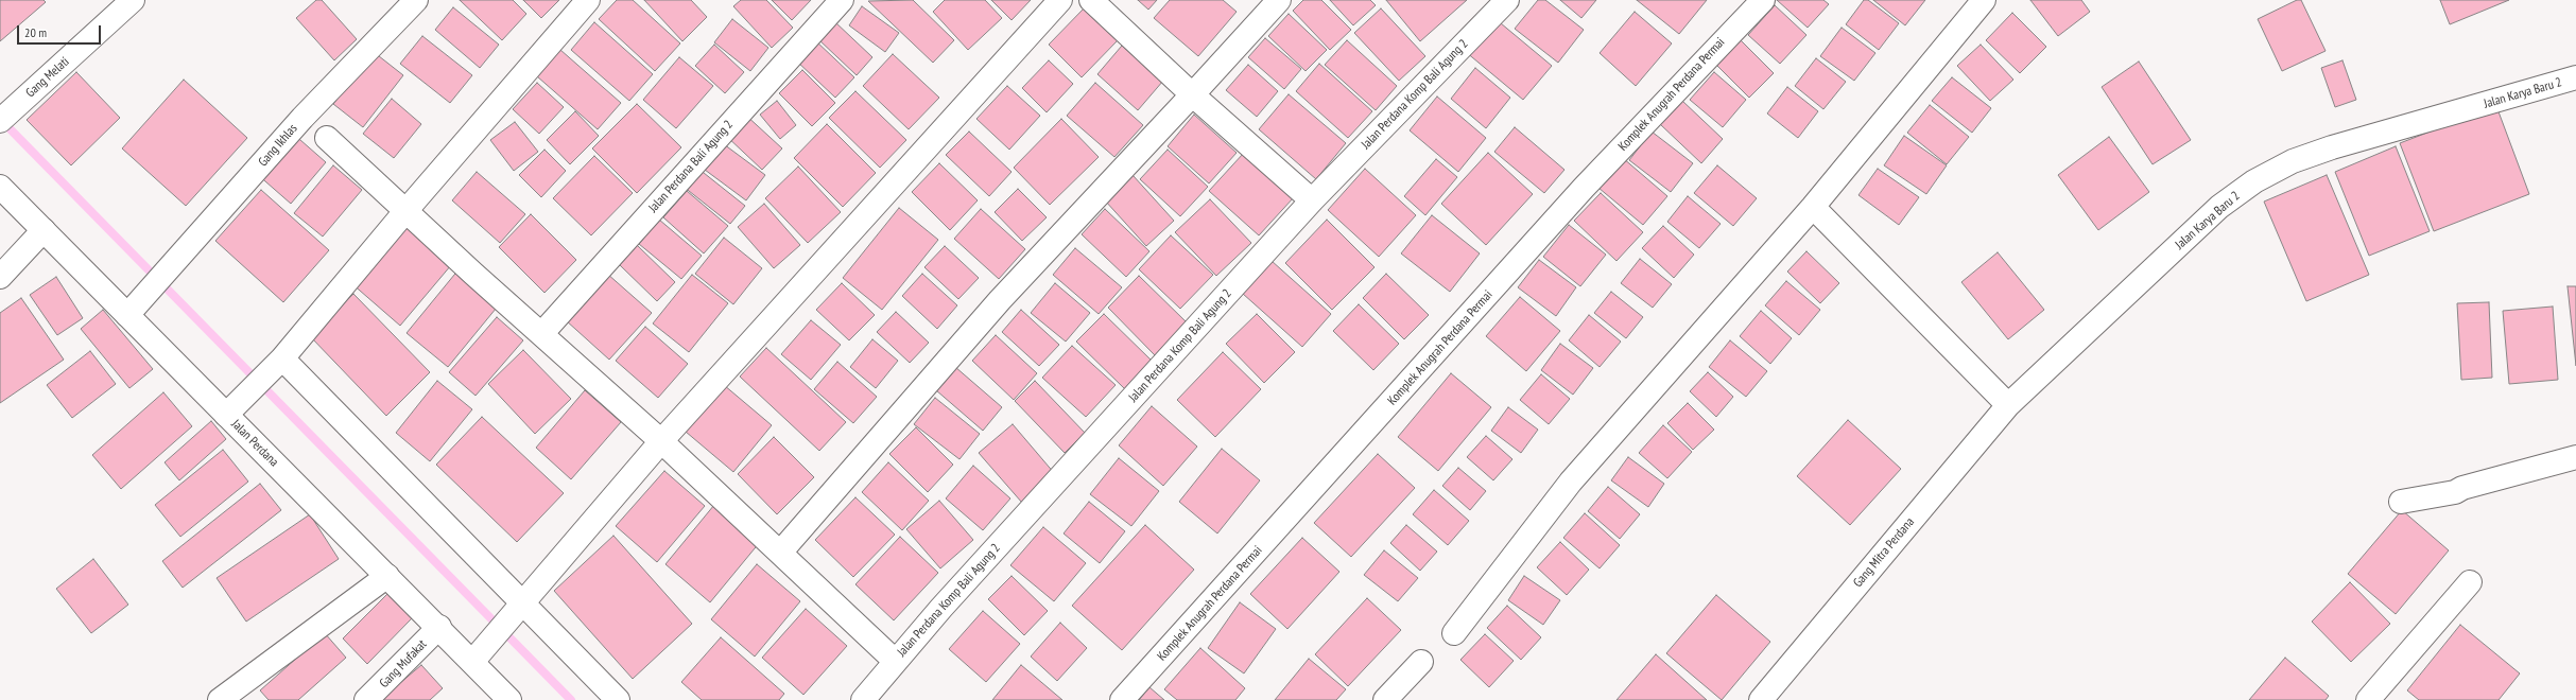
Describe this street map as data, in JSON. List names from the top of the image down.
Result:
{
  "streets": {
    "street": [
      "Gang Melati",
      "Jalan Karya Baru 2",
      "Jalan Perdana Komp Bali Agung 2",
      "Komplek Anugrah Perdana Permai",
      "Gang Ikhlas",
      "Jalan Perdana Bali Agung 2",
      "Jalan Perdana",
      "Gang Mitra Perdana",
      "Gang Mufakat"
    ]
  },
  "crossings": [
    ["Jalan Karya Baru 2", "Gang Mitra Perdana"],
    ["Gang Ikhlas", "Jalan Perdana"],
    ["Jalan Perdana", "Gang Mufakat"]
  ],
  "scale_bar": "20 m"
}
